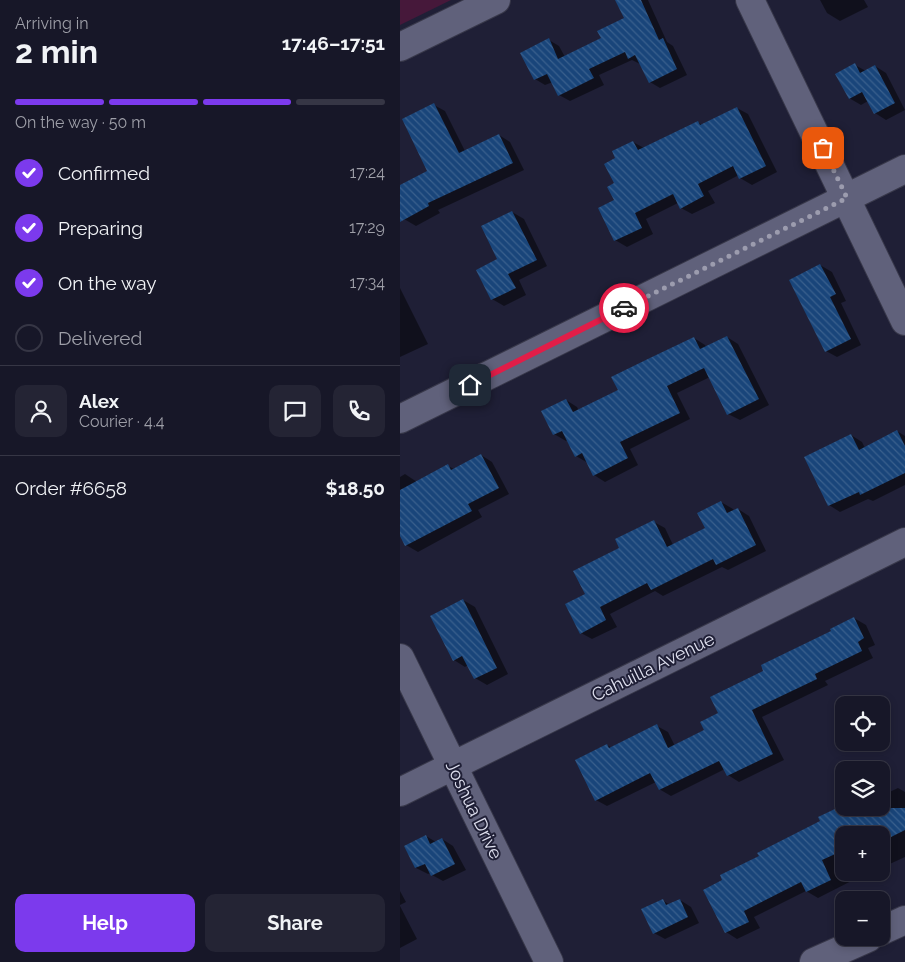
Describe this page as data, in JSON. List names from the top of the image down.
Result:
{
  "streets": {
    "street": ["Cahuilla Avenue", "Joshua Drive"]
  },
  "crossings": [
    ["Cahuilla Avenue", "Joshua Drive"]
  ],
  "page": {
    "heading": ["2 min", "Arriving in", "17:46–17:51"],
    "panel": [
      "Alex",
      "Courier · 4.4",
      "Order #6658",
      "$18.50"
    ],
    "bar": "On the way · 50 m",
    "list": [
      ["Confirmed", "17:24"],
      ["Preparing", "17:29"],
      ["On the way", "17:34"],
      "Delivered"
    ],
    "map_buttons": ["+", "−"],
    "buttons": ["Help", "Share"]
  }
}
